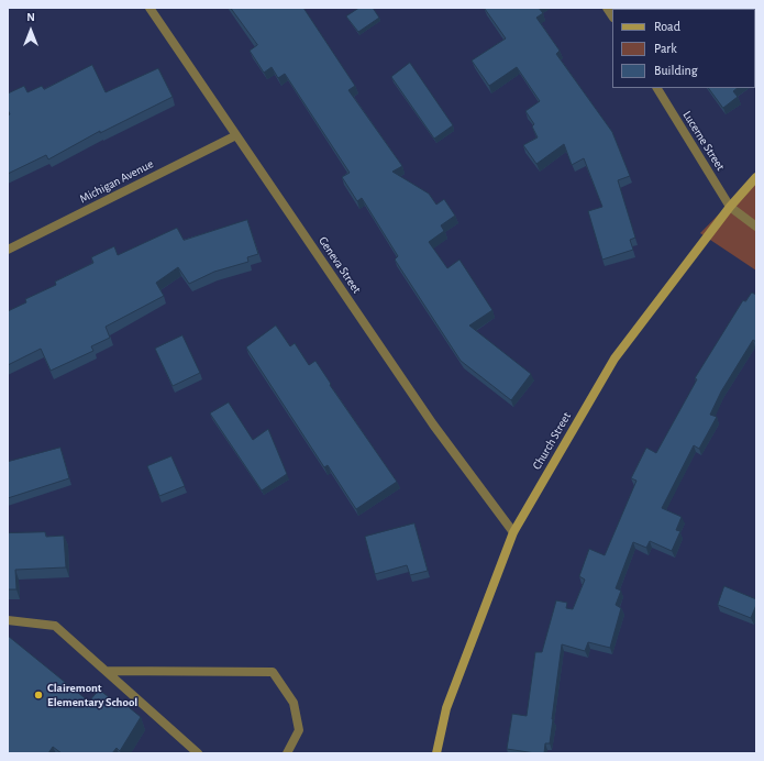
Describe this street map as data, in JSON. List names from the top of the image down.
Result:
{
  "streets": {
    "main road": ["Church Street"],
    "street": ["Lucerne Street", "Michigan Avenue", "Geneva Street"]
  },
  "crossings": [
    ["Lucerne Street", "Church Street"],
    ["Michigan Avenue", "Geneva Street"],
    ["Geneva Street", "Church Street"]
  ],
  "places": ["Clairemont Elementary School"],
  "legend": ["Road", "Park", "Building"],
  "north": "top"
}
